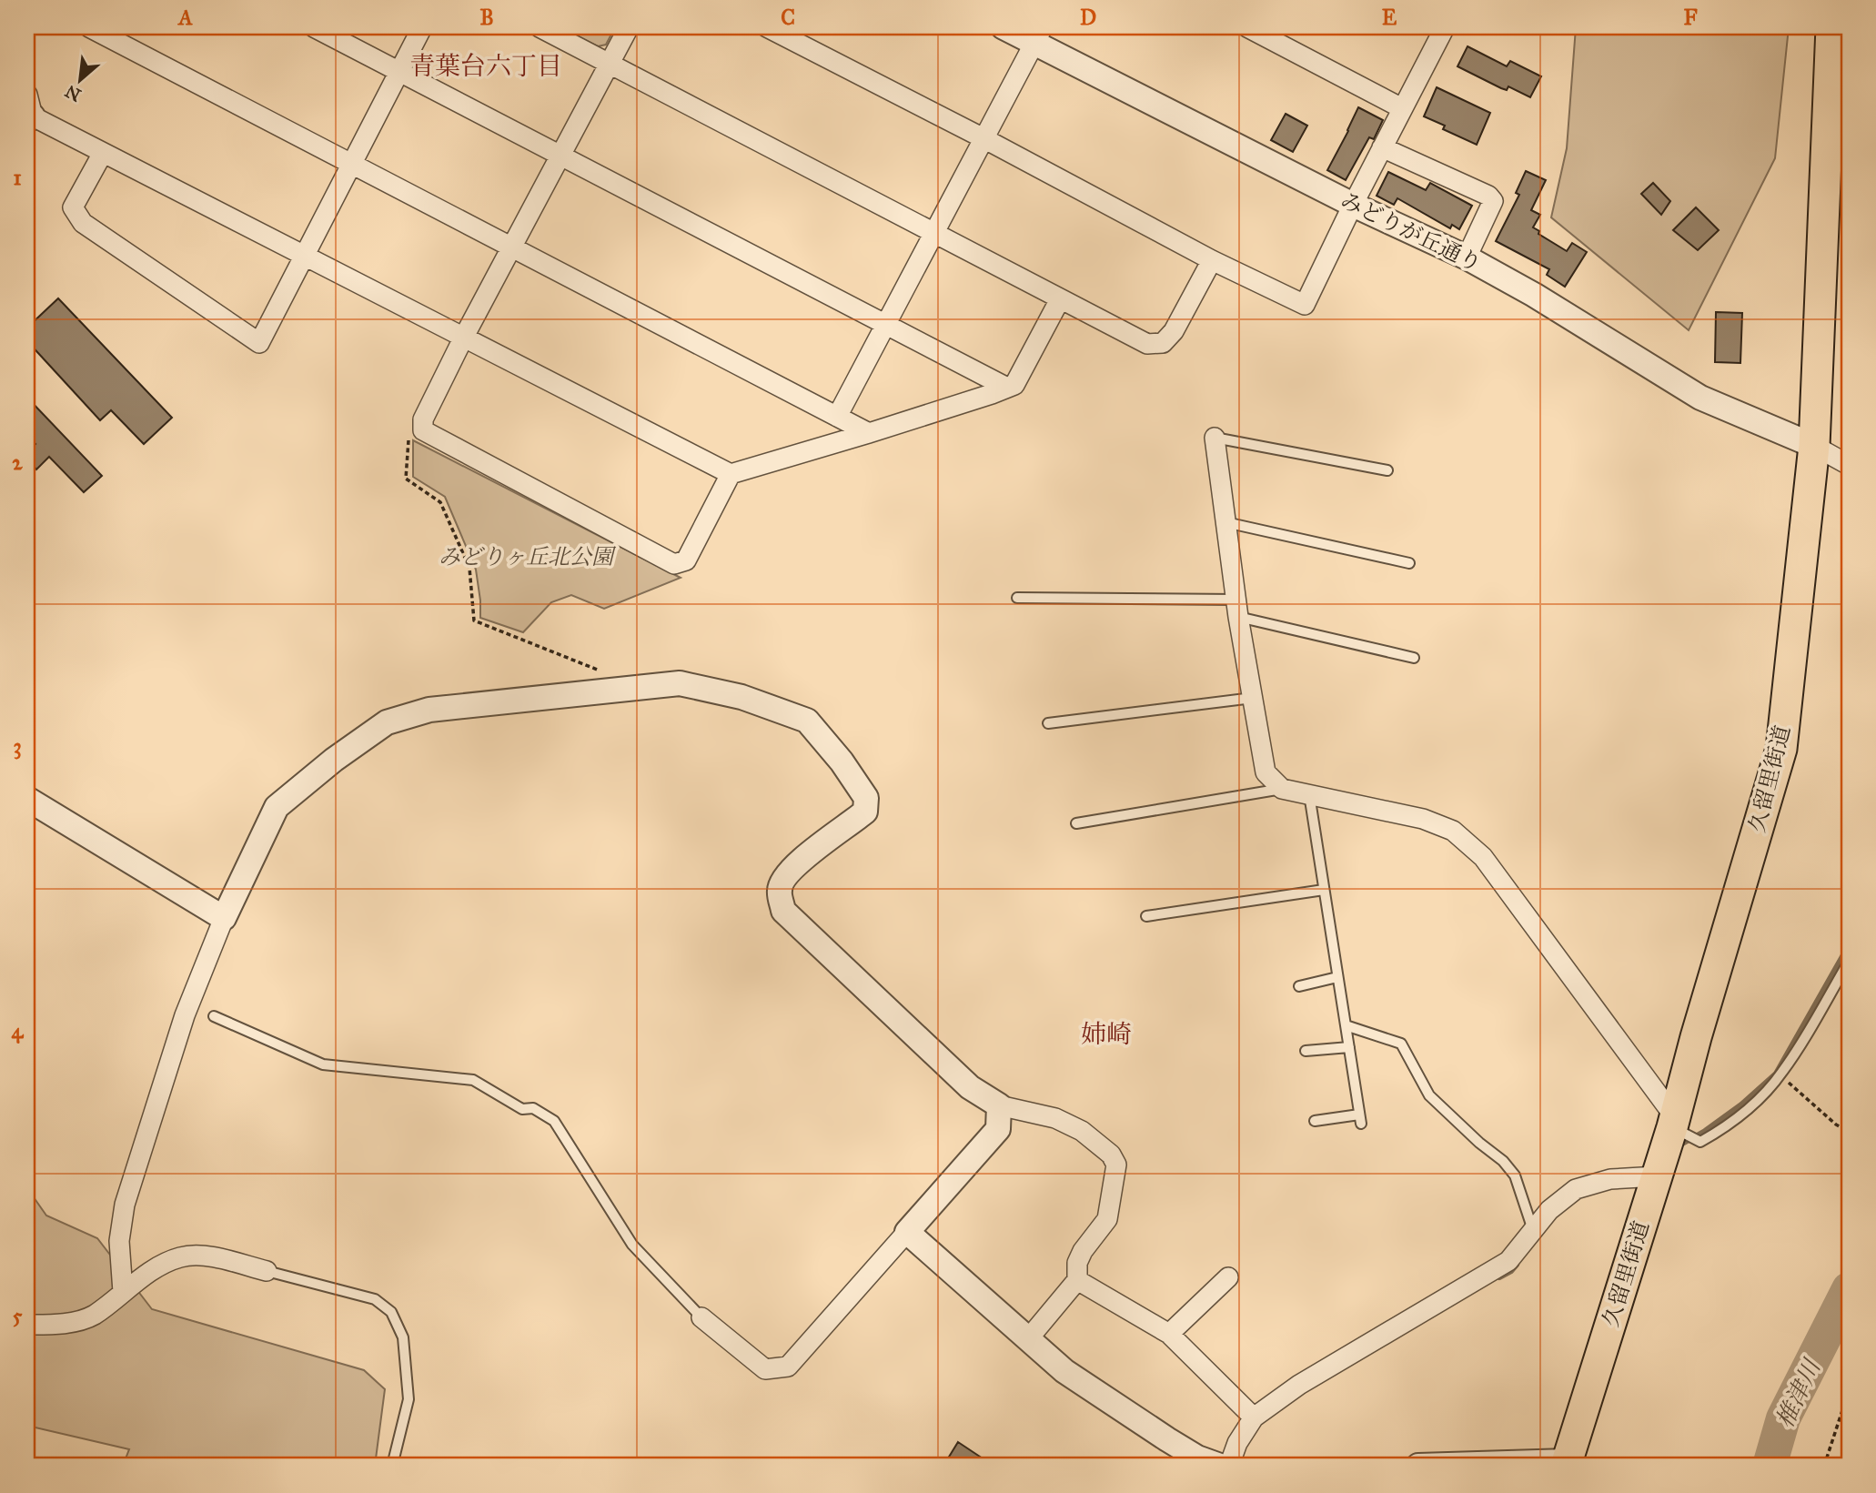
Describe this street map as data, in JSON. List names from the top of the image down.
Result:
{
  "streets": {
    "main road": ["久留里街道"],
    "street": ["みどりが丘通り"]
  },
  "crossings": [
    ["みどりが丘通り", "久留里街道"]
  ],
  "districts": ["青葉台六丁目", "姉崎"],
  "water": ["椎津川"],
  "parks": ["みどりヶ丘北公園"],
  "north": "bottom left",
  "grid": {
    "columns": [
      "A",
      "B",
      "C",
      "D",
      "E",
      "F"
    ],
    "rows": [
      "1",
      "2",
      "3",
      "4",
      "5"
    ]
  }
}
